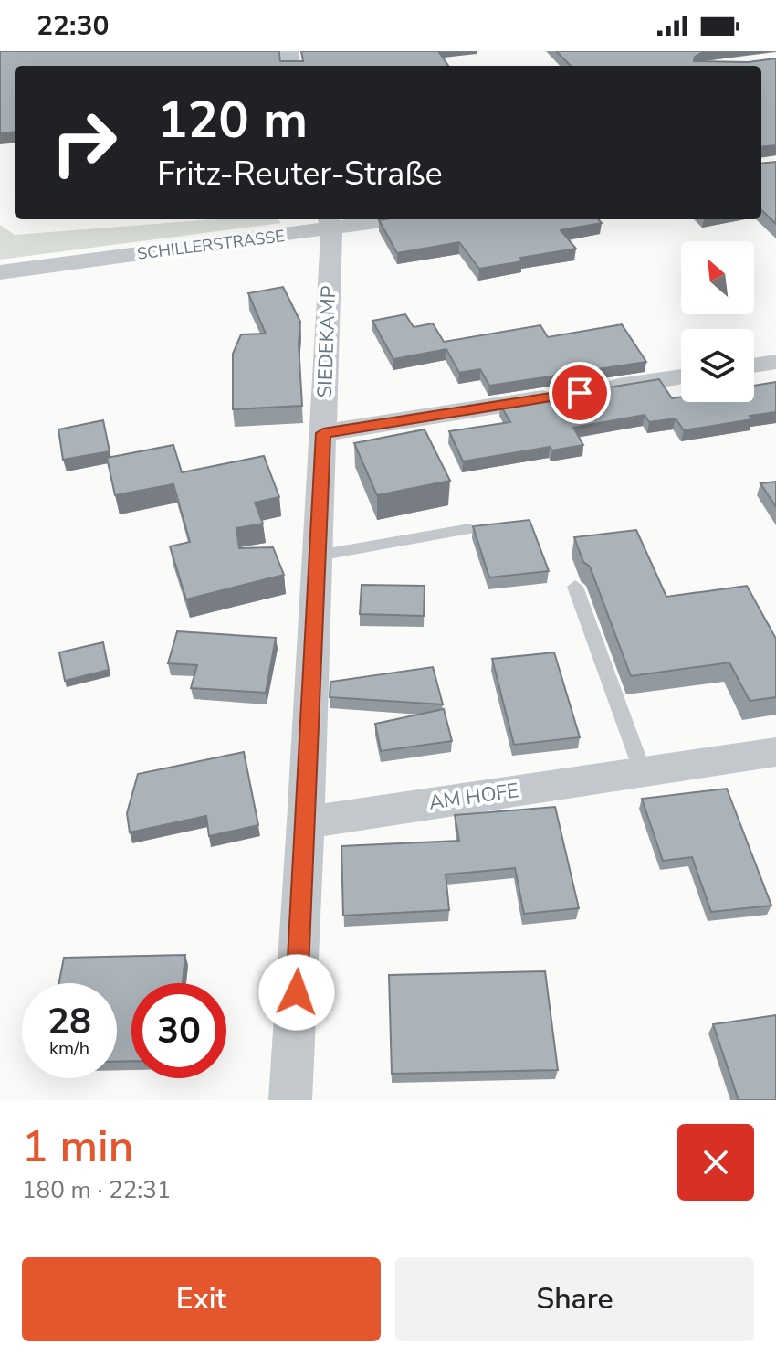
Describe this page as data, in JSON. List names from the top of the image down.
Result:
{
  "streets": {
    "street": ["SCHILLERSTRASSE", "SIEDEKAMP", "AM HOFE"]
  },
  "crossings": [
    ["SCHILLERSTRASSE", "SIEDEKAMP"],
    ["SIEDEKAMP", "AM HOFE"]
  ],
  "north": "top left",
  "page": {
    "status": "22:30",
    "turn": ["120 m", "Fritz-Reuter-Straße"],
    "speed": "28 km/h",
    "limit": "30",
    "heading": ["1 min", "180 m · 22:31"],
    "buttons": ["Exit", "Share"]
  }
}
